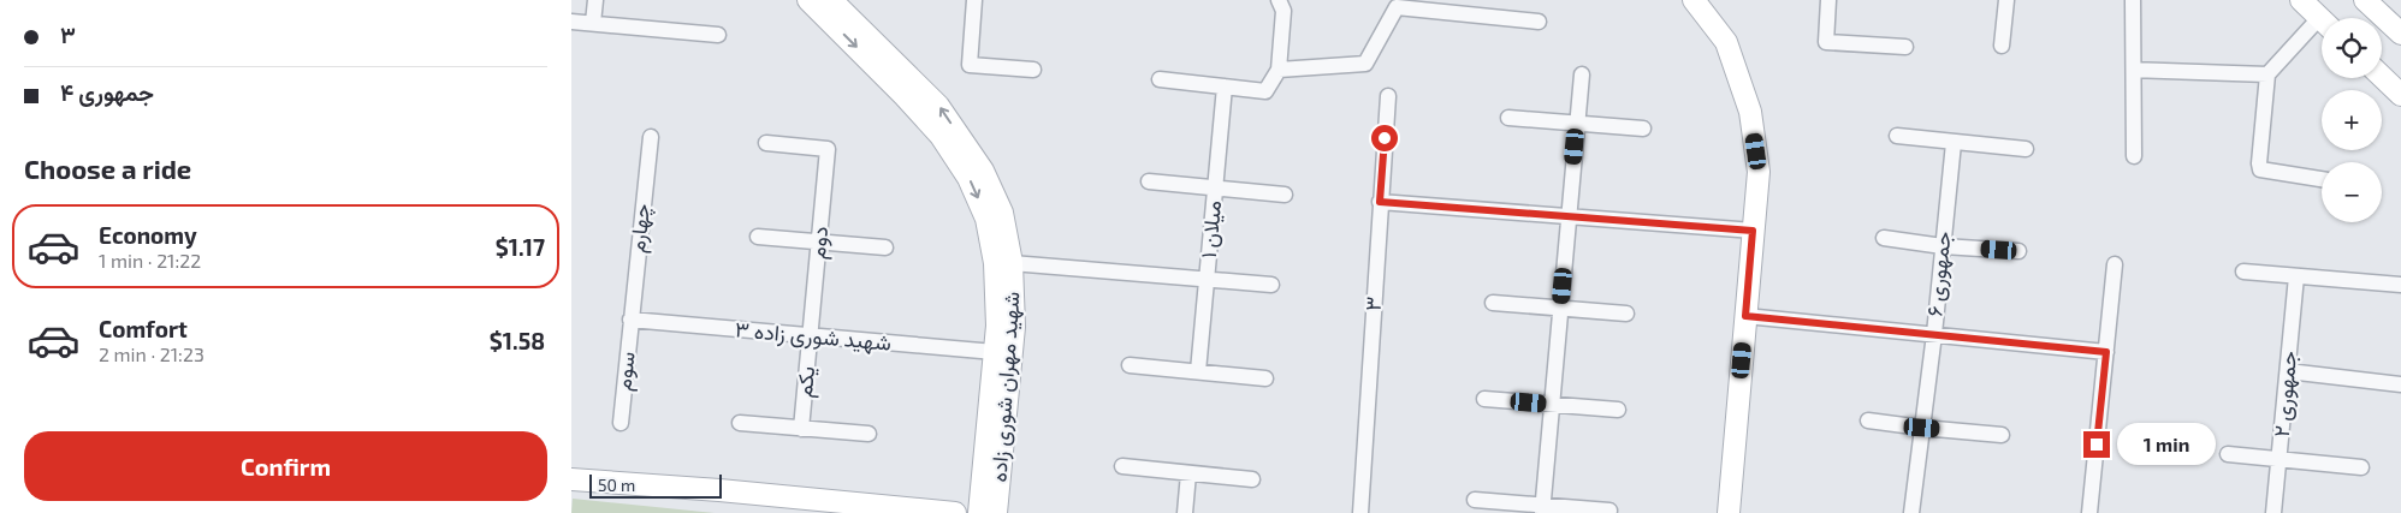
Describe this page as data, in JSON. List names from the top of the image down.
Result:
{
  "streets": {
    "street": [
      "چهارم",
      "میلان ۱",
      "دوم",
      "جمهوری ۶",
      "۳",
      "شهید شوری زاده ۳",
      "سوم",
      "یکم",
      "شهید مهران شوری زاده",
      "جمهوری ۲"
    ]
  },
  "crossings": [
    ["چهارم", "شهید شوری زاده ۳"],
    ["چهارم", "سوم"],
    ["دوم", "شهید شوری زاده ۳"],
    ["دوم", "یکم"],
    ["شهید شوری زاده ۳", "سوم"],
    ["شهید شوری زاده ۳", "یکم"],
    ["شهید شوری زاده ۳", "شهید مهران شوری زاده"]
  ],
  "scale_bar": "50 m",
  "page": {
    "banner": ["۳", "جمهوری ۴"],
    "map_buttons": ["+", "−"],
    "heading": "Choose a ride",
    "list": [
      {
        "name": "Economy",
        "note": "1 min · 21:22",
        "value": "$1.17"
      },
      {
        "name": "Comfort",
        "note": "2 min · 21:23",
        "value": "$1.58"
      }
    ],
    "buttons": "Confirm",
    "bubble": "1 min",
    "scale": "50 m"
  }
}
